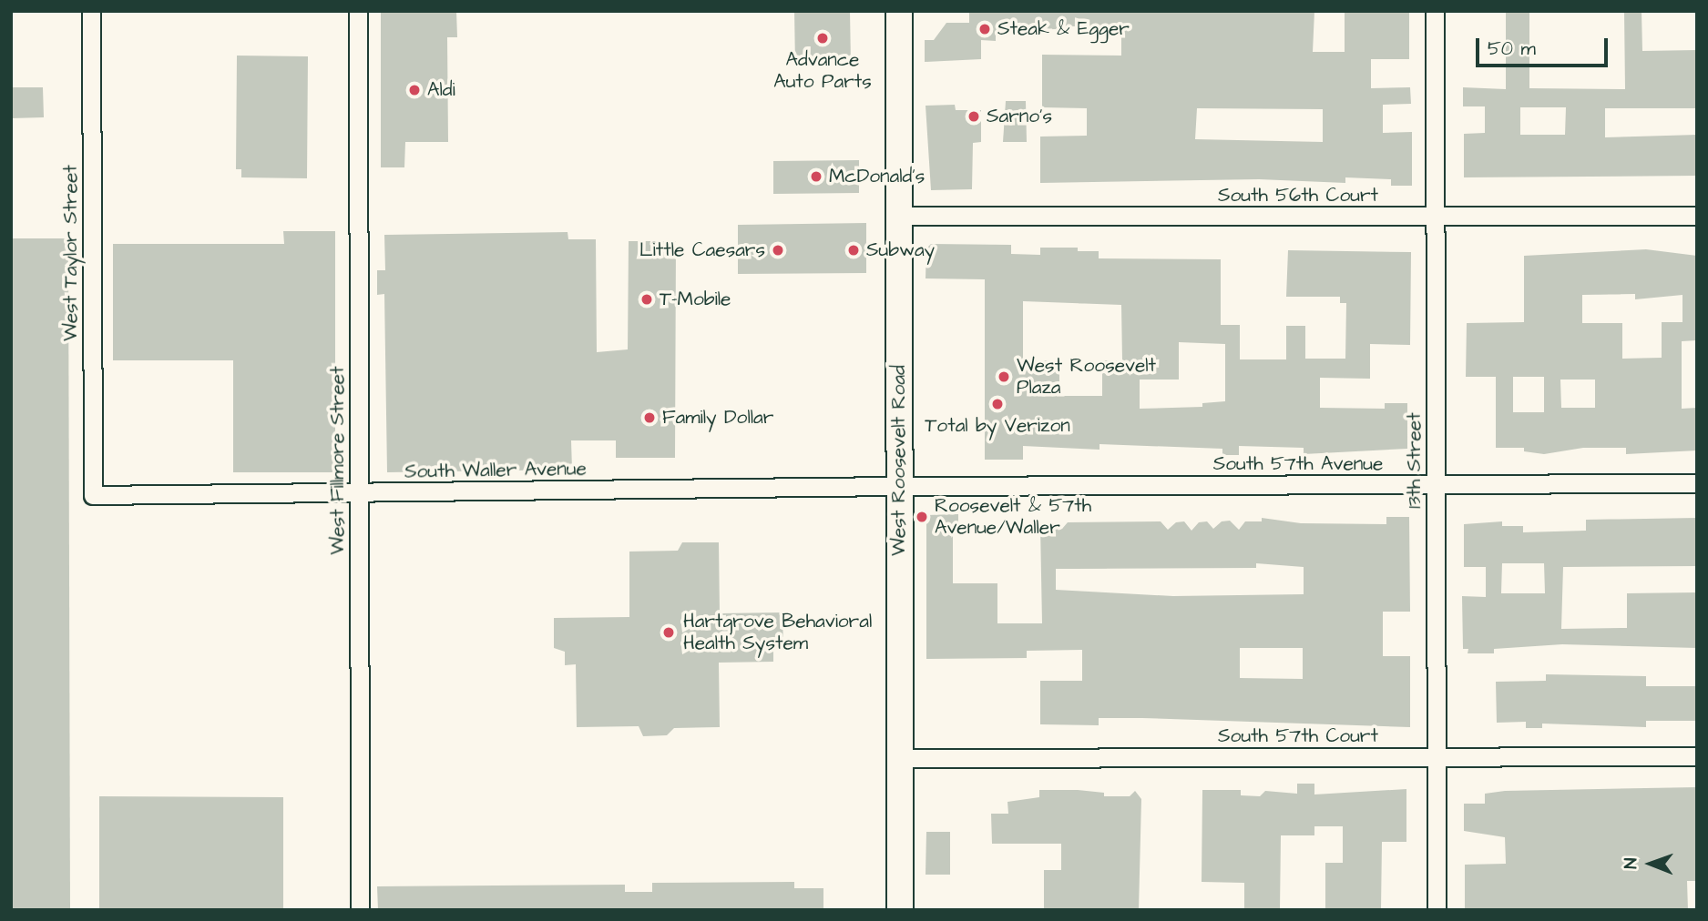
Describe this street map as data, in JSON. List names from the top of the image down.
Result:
{
  "streets": {
    "main road": ["West Roosevelt Road"],
    "street": [
      "South 56th Court",
      "West Taylor Street",
      "West Fillmore Street",
      "13th Street",
      "South 57th Avenue",
      "South Waller Avenue",
      "South 57th Court"
    ]
  },
  "crossings": [
    ["South 56th Court", "West Roosevelt Road"],
    ["South 56th Court", "13th Street"],
    ["West Taylor Street", "South Waller Avenue"],
    ["West Fillmore Street", "South Waller Avenue"],
    ["West Roosevelt Road", "South 57th Avenue"],
    ["West Roosevelt Road", "South Waller Avenue"],
    ["West Roosevelt Road", "South 57th Court"],
    ["13th Street", "South 57th Avenue"],
    ["13th Street", "South 57th Court"],
    ["South 57th Avenue", "South Waller Avenue"]
  ],
  "places": [
    "Steak & Egger",
    "Advance Auto Parts",
    "Aldi",
    "Sarno's",
    "McDonald's",
    "Little Caesars",
    "Subway",
    "T-Mobile",
    "West Roosevelt Plaza",
    "Total by Verizon",
    "Family Dollar",
    "Roosevelt & 57th Avenue/Waller",
    "Hartgrove Behavioral Health System"
  ],
  "scale_bar": "50 m",
  "north": "left"
}
